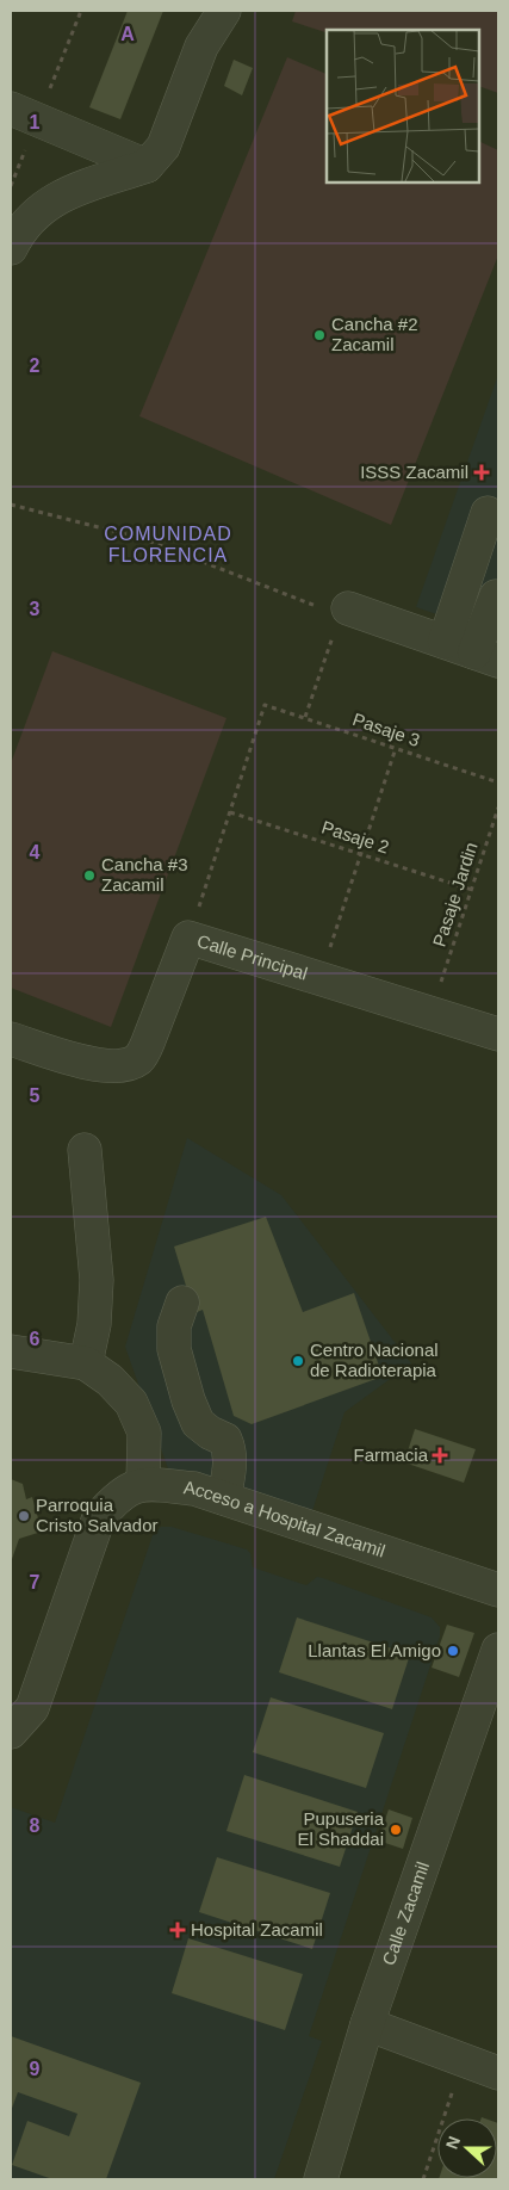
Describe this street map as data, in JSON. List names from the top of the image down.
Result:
{
  "streets": {
    "street": ["Calle Principal", "Acceso a Hospital Zacamil", "Calle Zacamil"],
    "path": ["Pasaje 3", "Pasaje 2", "Pasaje Jardin"]
  },
  "crossings": [
    ["Pasaje 3", "Pasaje 2"],
    ["Pasaje 2", "Pasaje Jardin"]
  ],
  "districts": ["COMUNIDAD FLORENCIA"],
  "places": {
    "other": [
      "Cancha #2 Zacamil",
      "Cancha #3 Zacamil",
      "Centro Nacional de Radioterapia",
      "Parroquia Cristo Salvador",
      "Llantas El Amigo",
      "Pupuseria El Shaddai"
    ],
    "health": ["ISSS Zacamil", "Farmacia", "Hospital Zacamil"]
  },
  "north": "left",
  "grid": {
    "columns": ["A"],
    "rows": [
      "1",
      "2",
      "3",
      "4",
      "5",
      "6",
      "7",
      "8",
      "9"
    ]
  }
}
